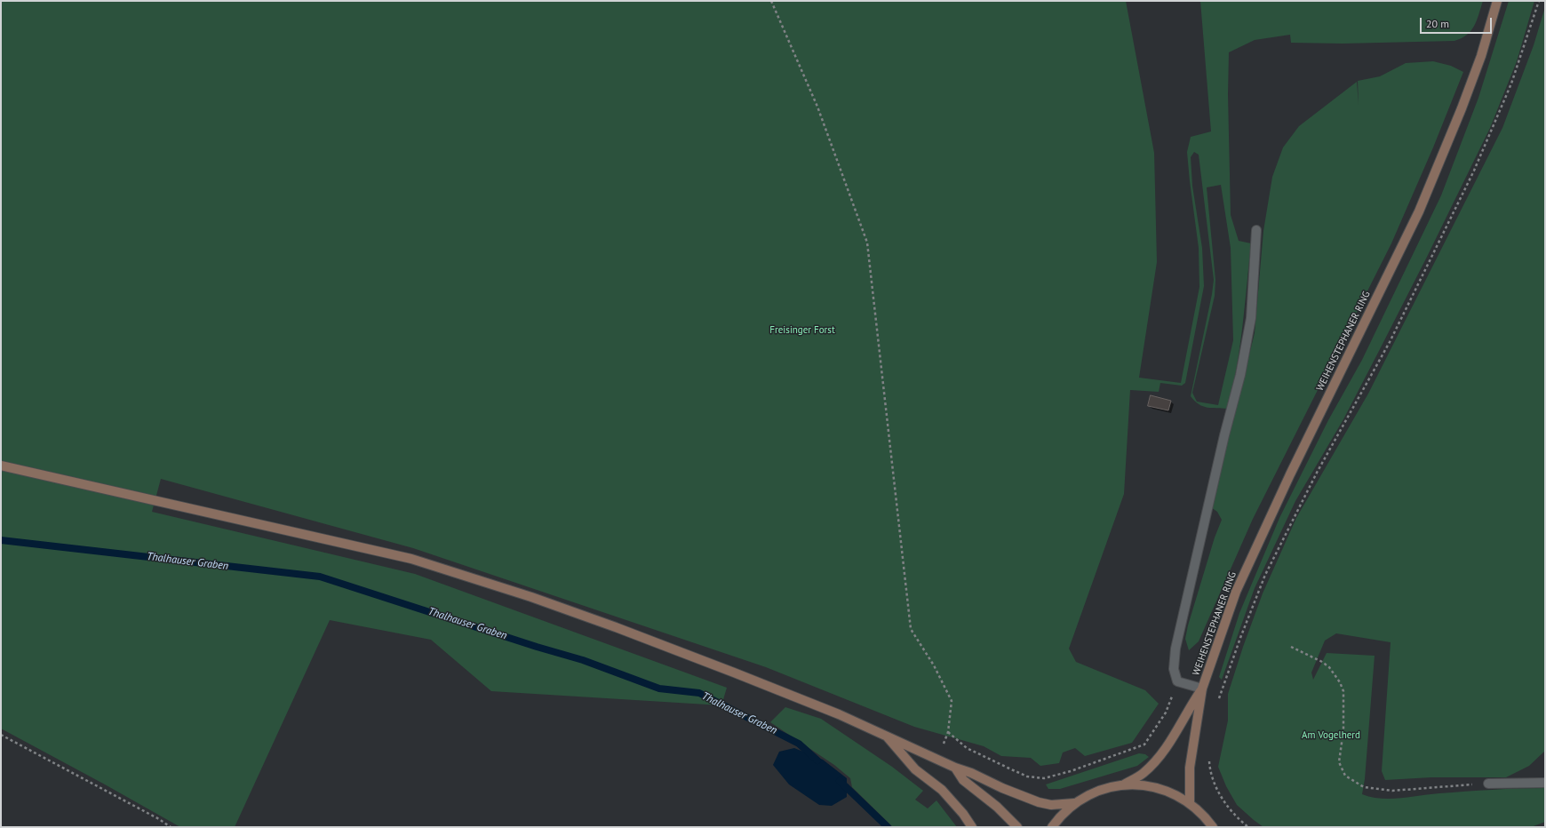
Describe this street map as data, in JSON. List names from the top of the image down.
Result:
{
  "streets": {
    "main road": ["WEIHENSTEPHANER RING"]
  },
  "water": ["Thalhauser Graben"],
  "parks": ["Freisinger Forst", "Am Vogelherd"],
  "scale_bar": "20 m"
}
